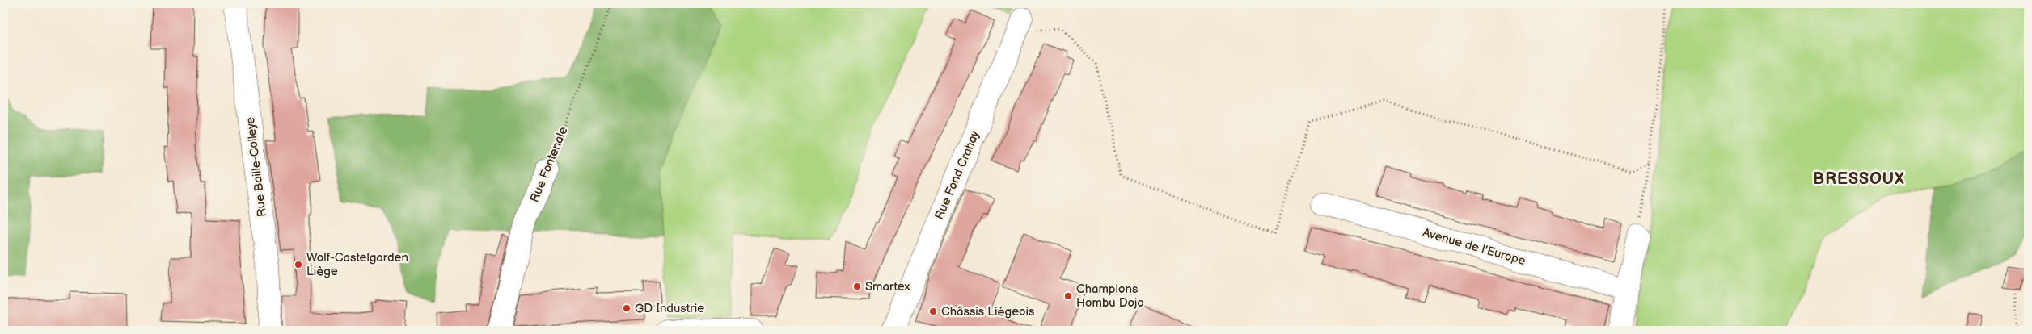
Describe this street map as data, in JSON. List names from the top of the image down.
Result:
{
  "streets": {
    "street": [
      "Rue Fontenale",
      "Rue Baille-Colleye",
      "Rue Fond Crahay",
      "Avenue de l'Europe"
    ]
  },
  "districts": ["BRESSOUX"],
  "places": [
    "Wolf-Castelgarden Liège",
    "Smartex",
    "Champions Hombu Dojo",
    "GD Industrie",
    "Châssis Liégeois"
  ]
}
